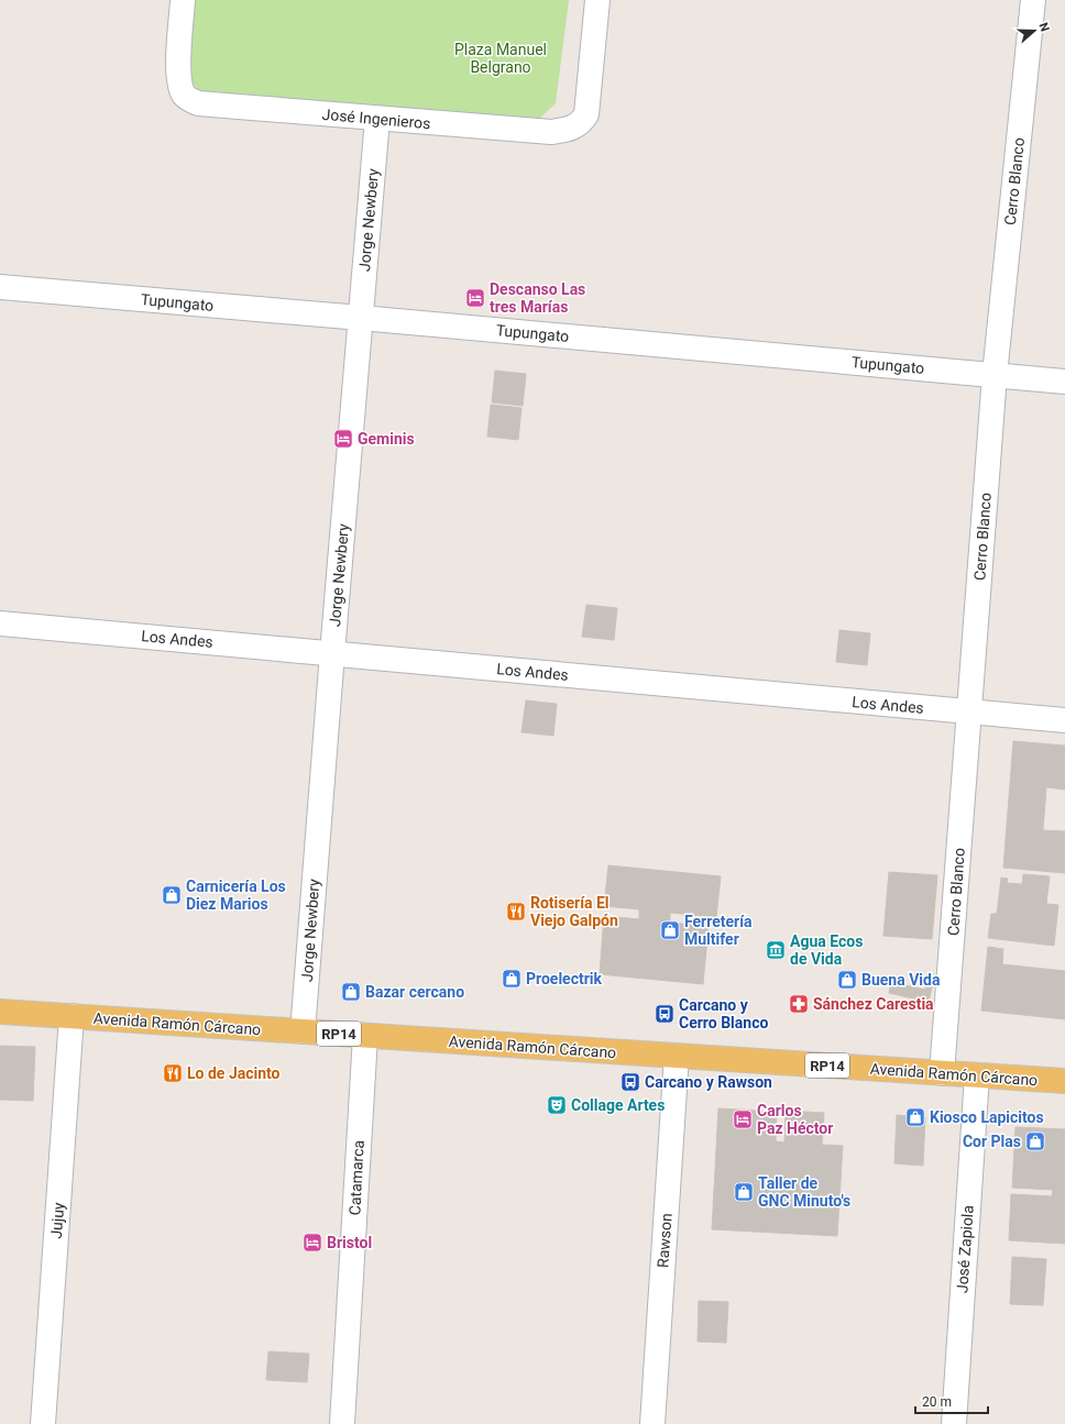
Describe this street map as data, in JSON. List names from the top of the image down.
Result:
{
  "streets": {
    "main road": ["Avenida Ramón Cárcano", "RP14"],
    "street": [
      "José Ingenieros",
      "Cerro Blanco",
      "Jorge Newbery",
      "Tupungato",
      "Los Andes",
      "Catamarca",
      "Jujuy",
      "Rawson",
      "José Zapiola"
    ]
  },
  "crossings": [
    ["José Ingenieros", "Jorge Newbery"],
    ["Cerro Blanco", "Tupungato"],
    ["Cerro Blanco", "Los Andes"],
    ["Cerro Blanco", "Avenida Ramón Cárcano"],
    ["Jorge Newbery", "Tupungato"],
    ["Jorge Newbery", "Los Andes"],
    ["Jorge Newbery", "Avenida Ramón Cárcano"],
    ["Avenida Ramón Cárcano", "Catamarca"],
    ["Avenida Ramón Cárcano", "Jujuy"],
    ["Avenida Ramón Cárcano", "Rawson"],
    ["Avenida Ramón Cárcano", "José Zapiola"]
  ],
  "parks": ["Plaza Manuel Belgrano"],
  "places": {
    "hotel": [
      "Descanso Las tres Marías",
      "Geminis",
      "Carlos Paz Héctor",
      "Bristol"
    ],
    "shop": [
      "Carnicería Los Diez Marios",
      "Ferretería Multifer",
      "Proelectrik",
      "Buena Vida",
      "Bazar cercano",
      "Kiosco Lapicitos",
      "Cor Plas",
      "Taller de GNC Minuto's"
    ],
    "restaurant": ["Rotisería El Viejo Galpón", "Lo de Jacinto"],
    "museum": ["Agua Ecos de Vida"],
    "pharmacy": ["Sánchez Carestia"],
    "bus stop": ["Carcano y Cerro Blanco", "Carcano y Rawson"],
    "theatre": ["Collage Artes"]
  },
  "scale_bar": "20 m",
  "north": "right"
}
